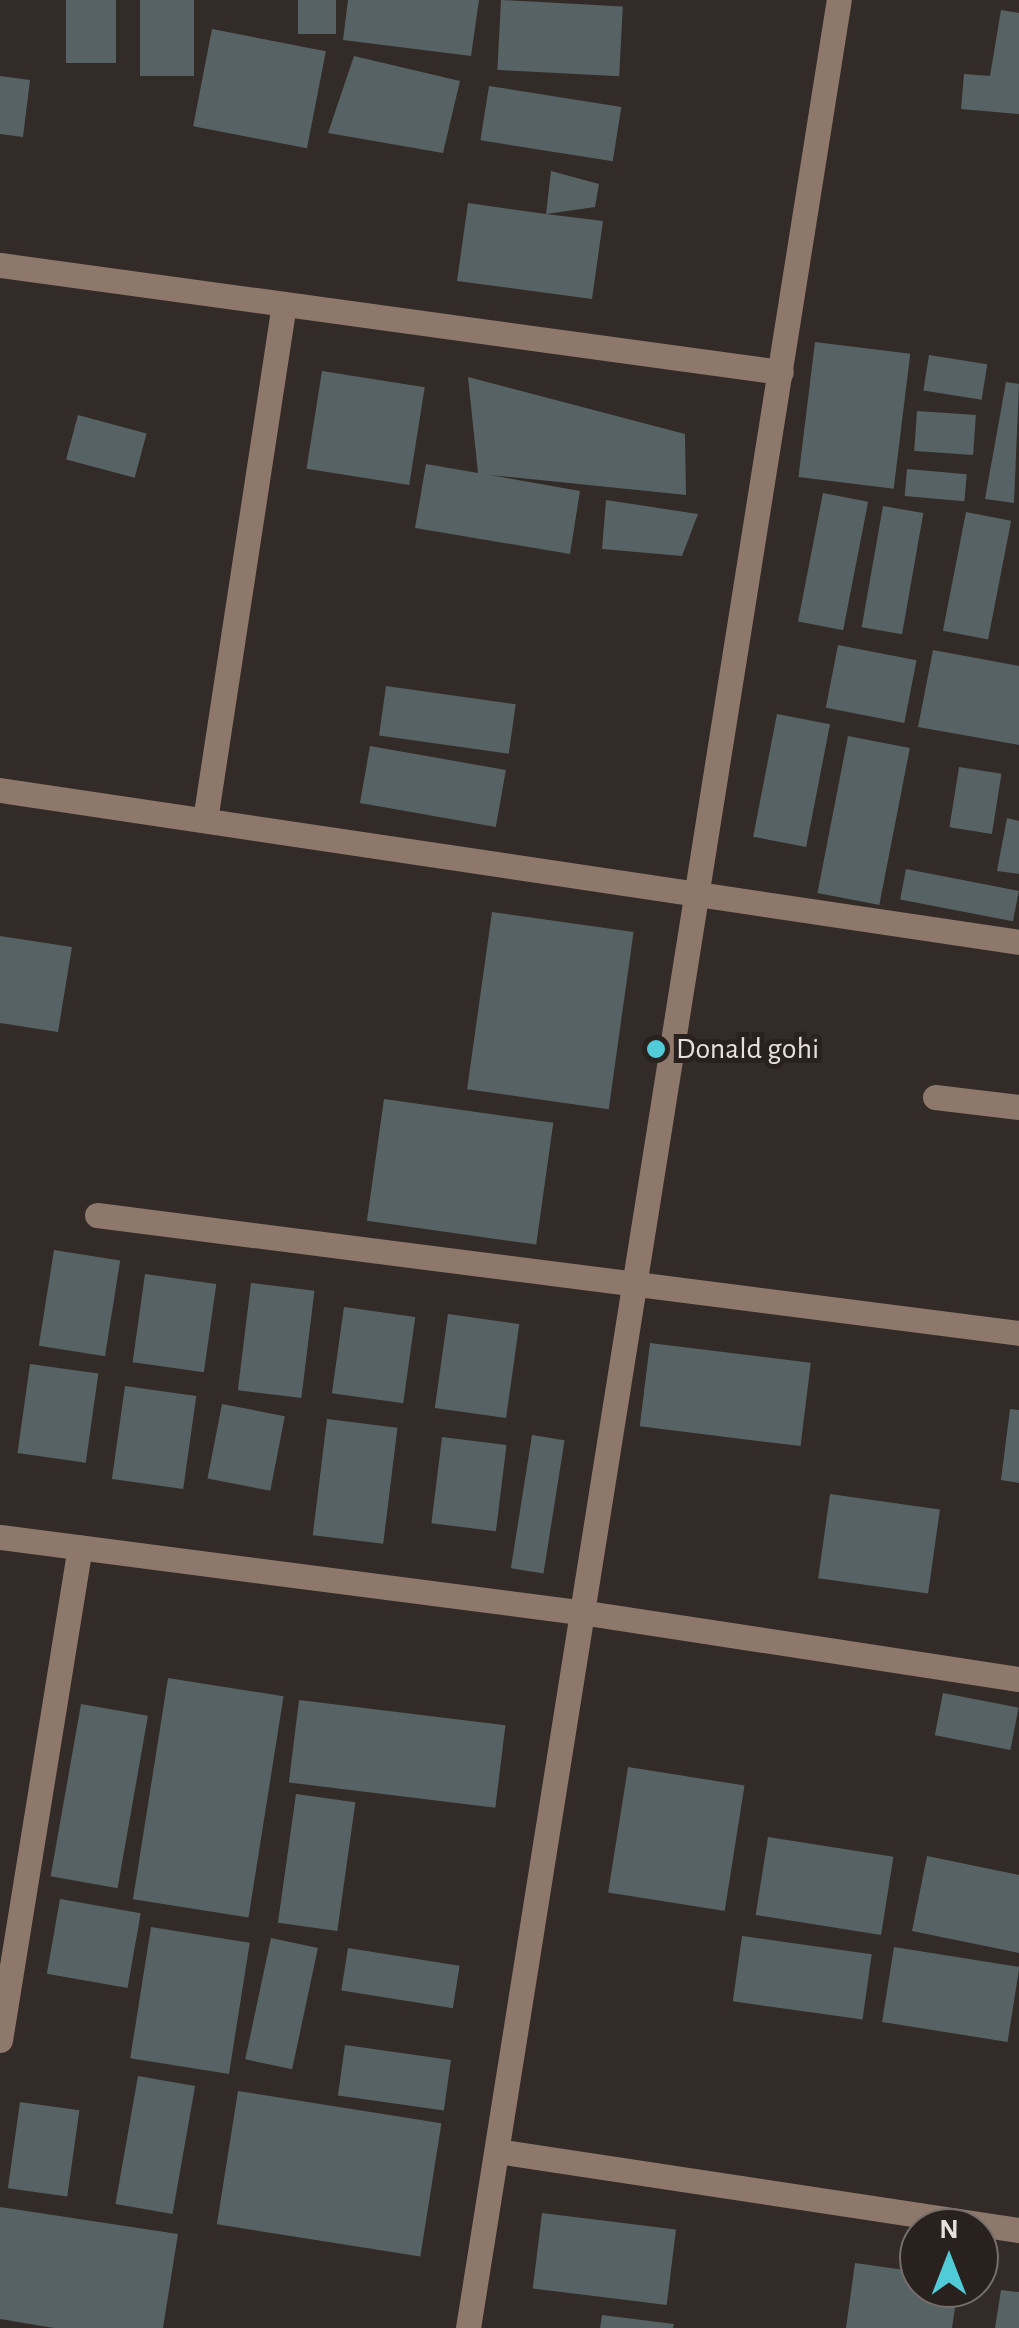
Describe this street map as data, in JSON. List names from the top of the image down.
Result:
{
  "places": ["Donald gohi"],
  "north": "top"
}
